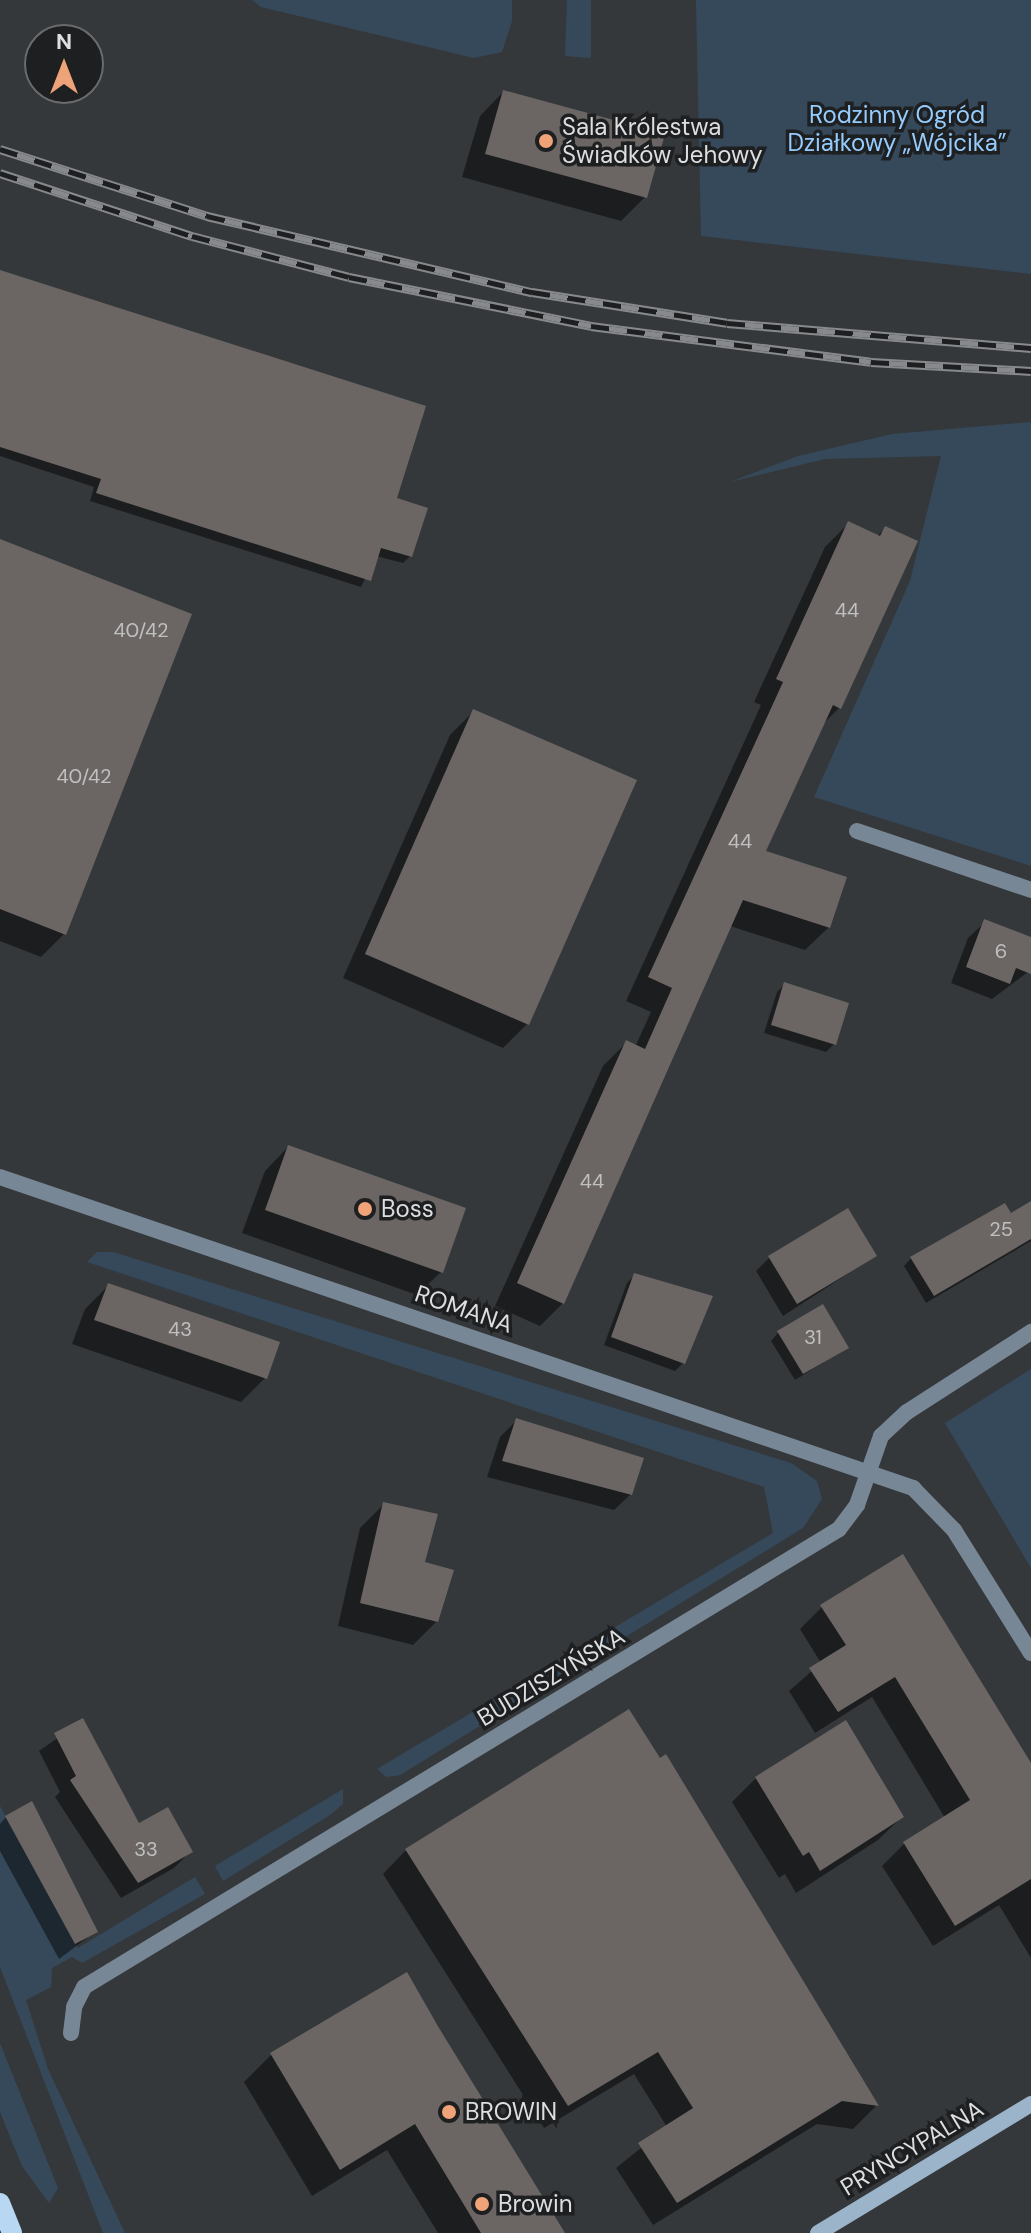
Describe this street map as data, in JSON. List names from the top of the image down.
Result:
{
  "streets": {
    "street": ["ROMANA", "BUDZISZYŃSKA", "PRYNCYPALNA"]
  },
  "crossings": [
    ["ROMANA", "BUDZISZYŃSKA"]
  ],
  "parks": ["Rodzinny Ogród Działkowy „Wójcika”"],
  "places": [
    "Sala Królestwa Świadków Jehowy",
    "Boss",
    "BROWIN",
    "Browin"
  ],
  "house_numbers": [
    "44",
    "40/42",
    "40/42",
    "44",
    "6",
    "44",
    "25",
    "43",
    "31",
    "33"
  ],
  "north": "top"
}
